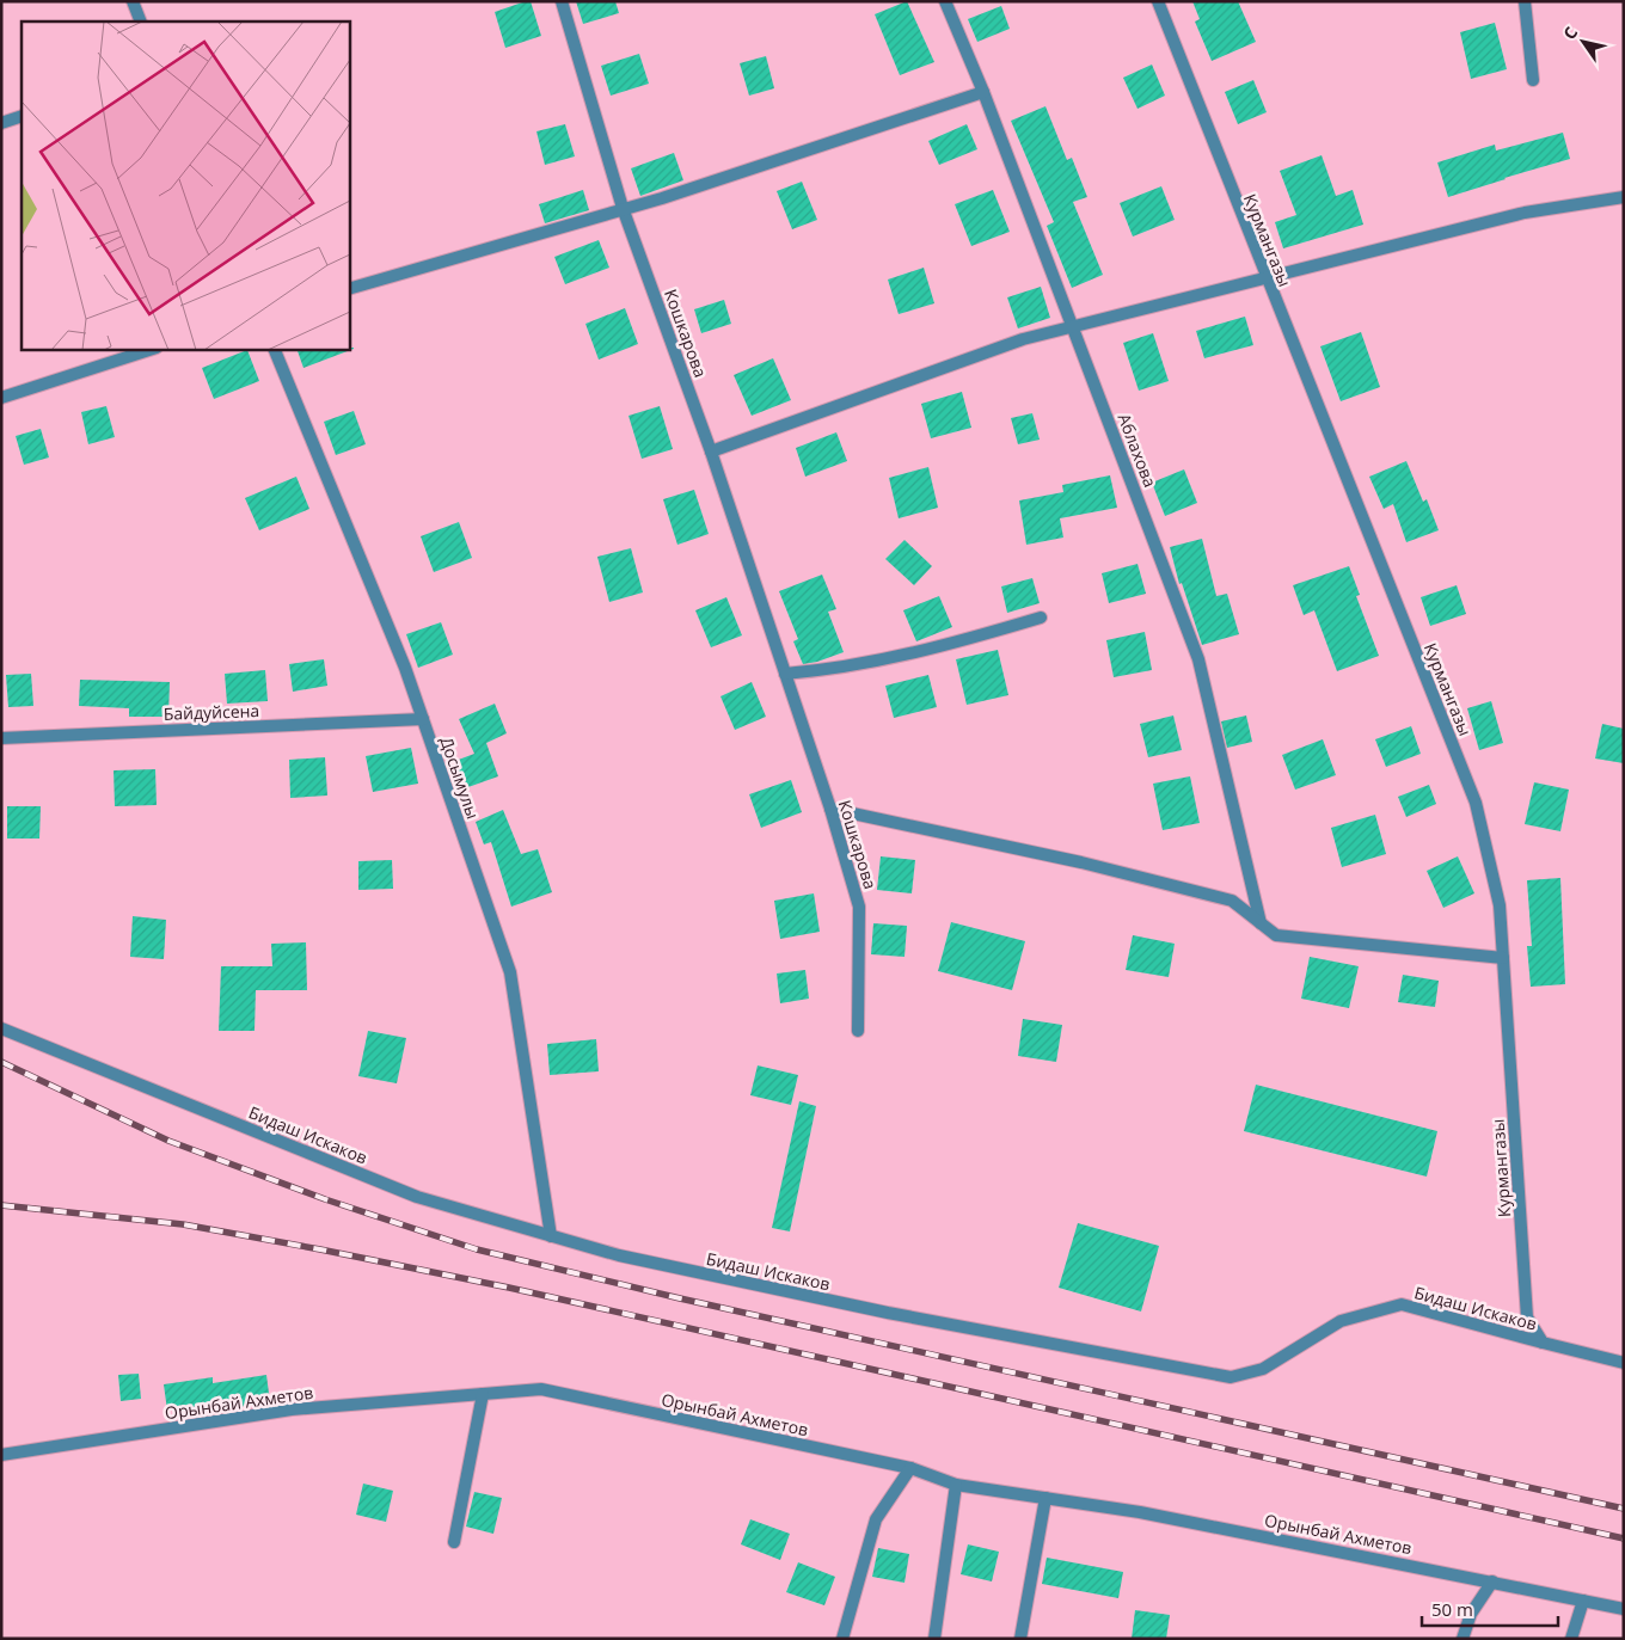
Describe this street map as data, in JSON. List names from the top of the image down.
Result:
{
  "streets": {
    "street": [
      "Курмангазы",
      "Кошкарова",
      "Аблахова",
      "Байдуйсена",
      "Досымулы",
      "Бидаш Искаков",
      "Орынбай Ахметов"
    ]
  },
  "crossings": [
    ["Курмангазы", "Бидаш Искаков"],
    ["Байдуйсена", "Досымулы"],
    ["Досымулы", "Бидаш Искаков"]
  ],
  "scale_bar": "50 m",
  "north": "top left"
}
